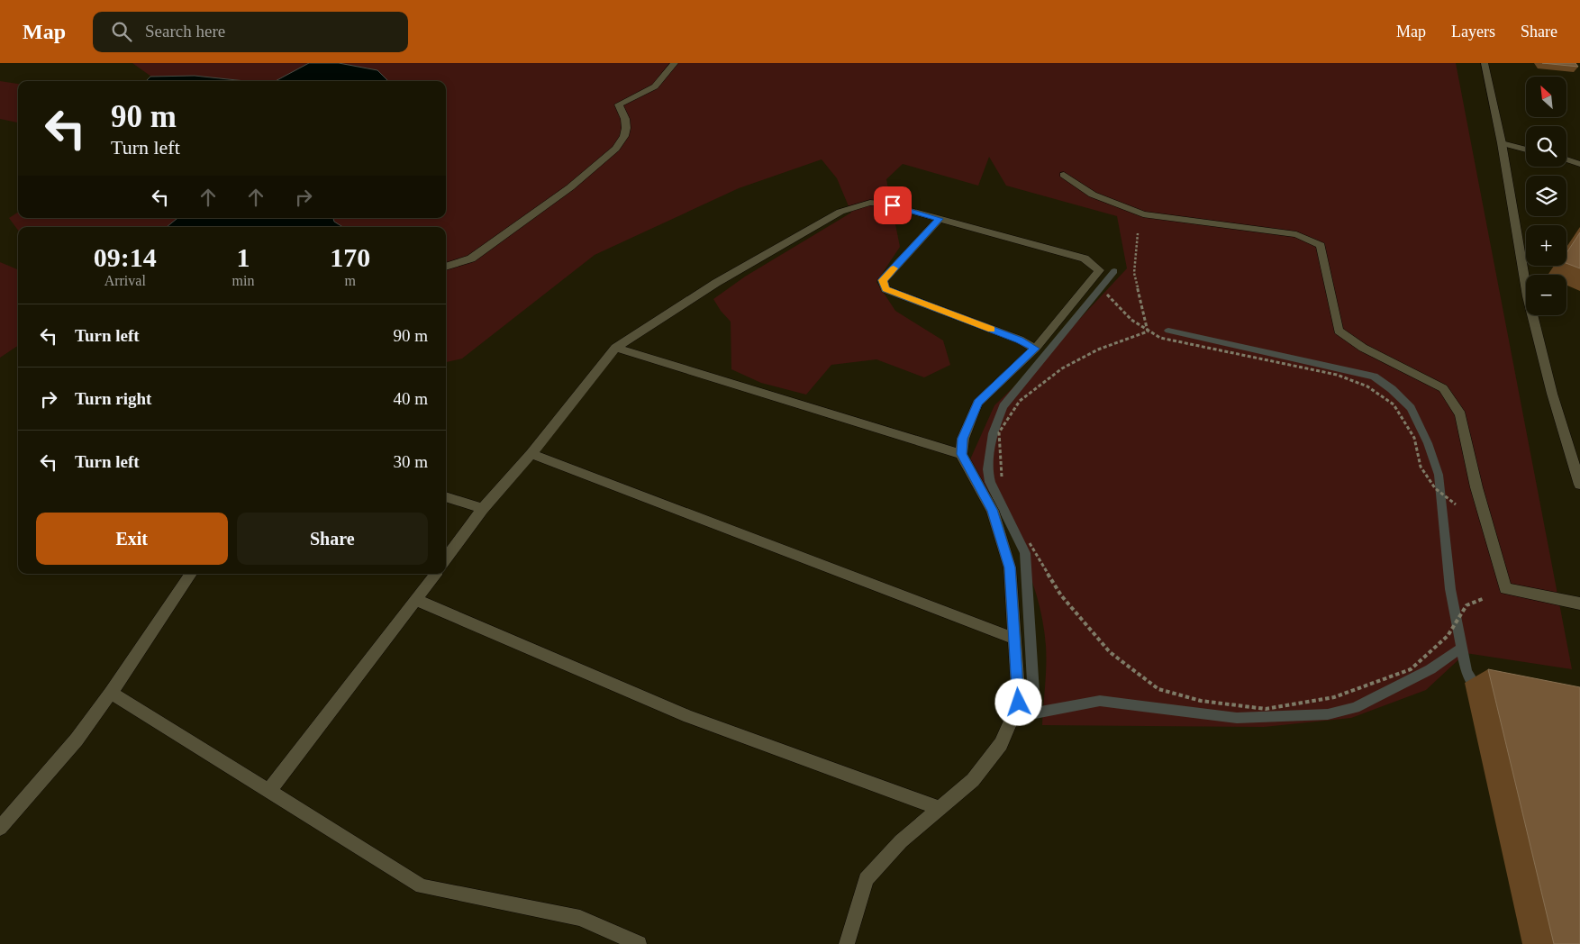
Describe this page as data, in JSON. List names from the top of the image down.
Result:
{
  "north": "top left",
  "page": {
    "header": "Map",
    "search": "Search here",
    "nav": ["Map", "Layers", "Share"],
    "map_buttons": ["+", "−"],
    "turn": ["90 m", "Turn left"],
    "eta": [
      "09:14",
      "Arrival",
      "1",
      "min",
      "170",
      "m"
    ],
    "list": [
      {
        "name": "Turn left",
        "value": "90 m"
      },
      {
        "name": "Turn right",
        "value": "40 m"
      },
      {
        "name": "Turn left",
        "value": "30 m"
      }
    ],
    "buttons": ["Exit", "Share"]
  }
}
